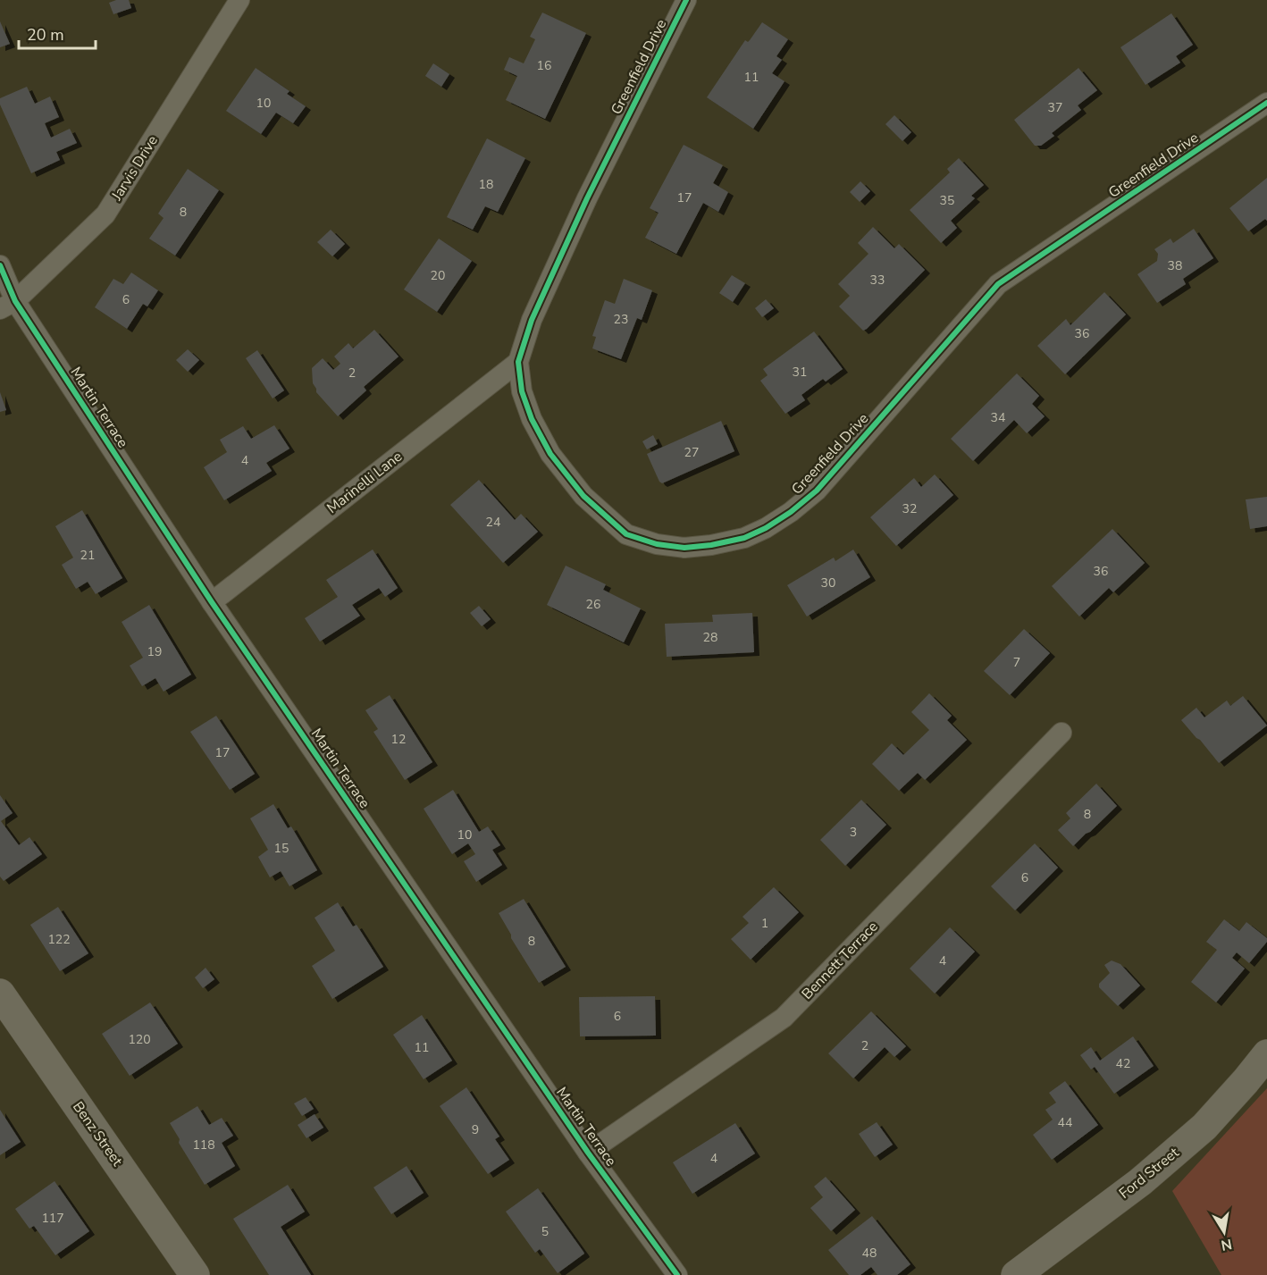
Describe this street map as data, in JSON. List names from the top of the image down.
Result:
{
  "streets": {
    "street": [
      "Greenfield Drive",
      "Jarvis Drive",
      "Martin Terrace",
      "Marinelli Lane",
      "Bennett Terrace",
      "Benz Street",
      "Ford Street"
    ]
  },
  "crossings": [
    ["Greenfield Drive", "Marinelli Lane"],
    ["Jarvis Drive", "Martin Terrace"],
    ["Martin Terrace", "Marinelli Lane"],
    ["Martin Terrace", "Bennett Terrace"]
  ],
  "house_numbers": [
    "16",
    "11",
    "10",
    "37",
    "18",
    "17",
    "35",
    "8",
    "38",
    "20",
    "33",
    "6",
    "23",
    "36",
    "31",
    "2",
    "34",
    "27",
    "4",
    "32",
    "24",
    "21",
    "36",
    "30",
    "26",
    "28",
    "19",
    "7",
    "12",
    "17",
    "8",
    "3",
    "10",
    "15",
    "6",
    "1",
    "122",
    "8",
    "4",
    "6",
    "120",
    "2",
    "11",
    "42",
    "44",
    "9",
    "118",
    "4",
    "117",
    "5",
    "48"
  ],
  "scale_bar": "20 m",
  "north": "bottom"
}
